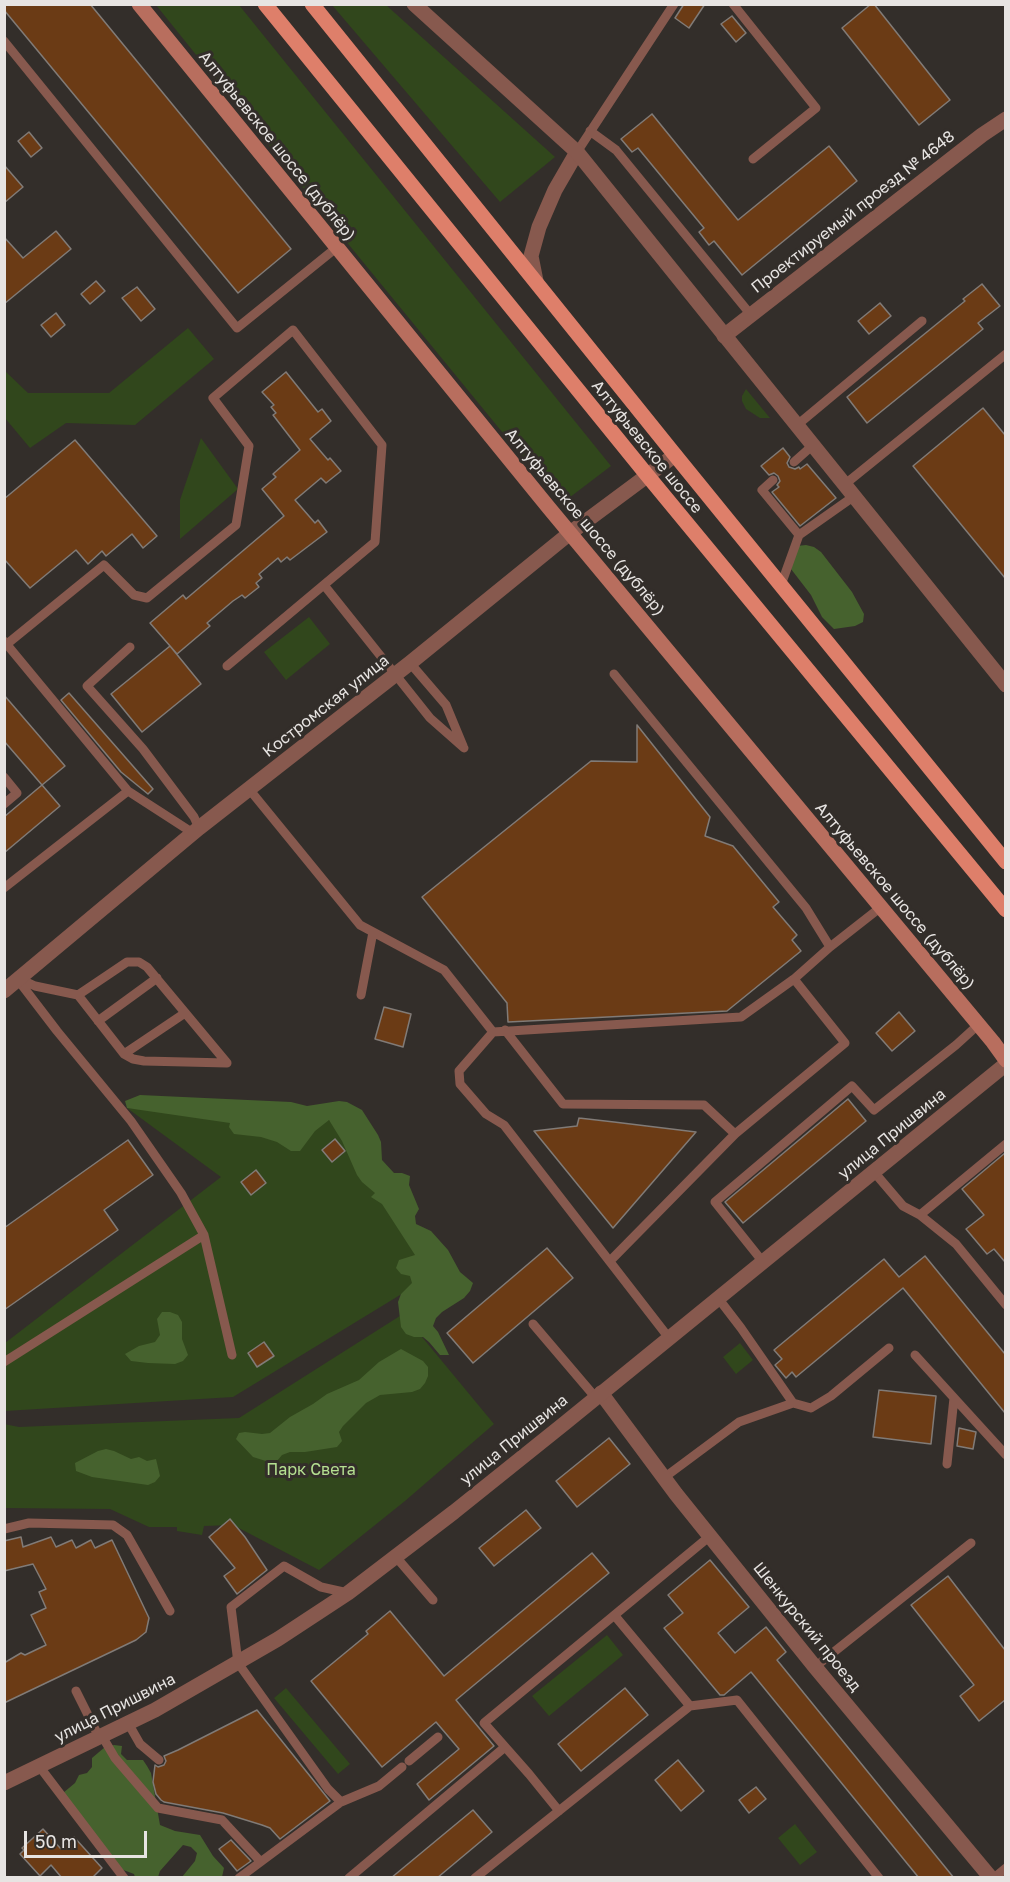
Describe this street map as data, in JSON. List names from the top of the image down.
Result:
{
  "streets": {
    "main road": ["Алтуфьевское шоссе (дублёр)", "Алтуфьевское шоссе"],
    "street": [
      "Проектируемый проезд № 4648",
      "Костромская улица",
      "улица Пришвина",
      "Шенкурский проезд"
    ]
  },
  "crossings": [
    ["Алтуфьевское шоссе (дублёр)", "Костромская улица"],
    ["Алтуфьевское шоссе", "Костромская улица"],
    ["улица Пришвина", "Шенкурский проезд"]
  ],
  "parks": ["Парк Света"],
  "scale_bar": "50 m"
}
